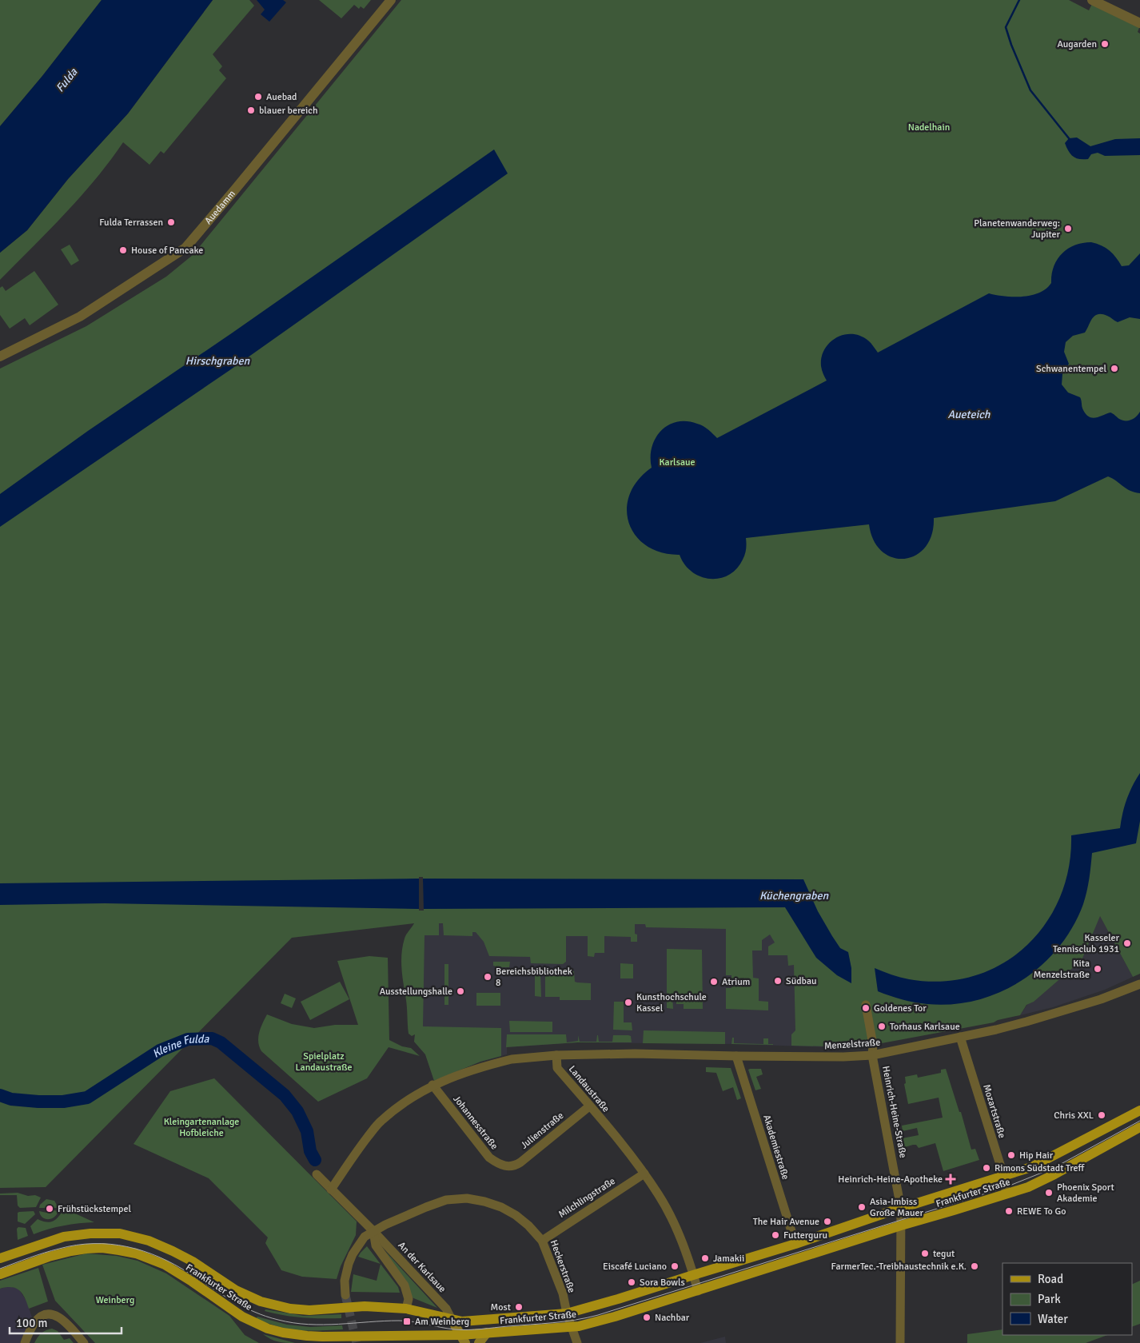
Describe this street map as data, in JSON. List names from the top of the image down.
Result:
{
  "streets": {
    "main road": ["Frankfurter Straße"],
    "street": [
      "Auedamm",
      "Menzelstraße",
      "Landaustraße",
      "Mozartstraße",
      "Heinrich-Heine-Straße",
      "Johannesstraße",
      "Julienstraße",
      "Akademiestraße",
      "Milchlingstraße",
      "Heckerstraße",
      "An der Karlsaue"
    ]
  },
  "crossings": [
    ["Menzelstraße", "Landaustraße"],
    ["Menzelstraße", "Mozartstraße"],
    ["Menzelstraße", "Heinrich-Heine-Straße"],
    ["Menzelstraße", "Akademiestraße"],
    ["Landaustraße", "Julienstraße"],
    ["Landaustraße", "Frankfurter Straße"],
    ["Landaustraße", "Milchlingstraße"],
    ["Mozartstraße", "Frankfurter Straße"],
    ["Heinrich-Heine-Straße", "Frankfurter Straße"],
    ["Johannesstraße", "Julienstraße"],
    ["Akademiestraße", "Frankfurter Straße"],
    ["Frankfurter Straße", "Heckerstraße"],
    ["Frankfurter Straße", "An der Karlsaue"],
    ["Milchlingstraße", "Heckerstraße"],
    ["Heckerstraße", "An der Karlsaue"]
  ],
  "water": [
    "Fulda",
    "Hirschgraben",
    "Aueteich",
    "Küchengraben",
    "Kleine Fulda"
  ],
  "parks": [
    "Nadelhain",
    "Karlsaue",
    "Spielplatz Landaustraße",
    "Kleingartenanlage Hofbleiche",
    "Weinberg"
  ],
  "places": {
    "other": [
      "Augarden",
      "Auebad",
      "blauer bereich",
      "Fulda Terrassen",
      "Planetenwanderweg: Jupiter",
      "House of Pancake",
      "Schwanentempel",
      "Kasseler Tennisclub 1931",
      "Kita Menzelstraße",
      "Bereichsbibliothek 8",
      "Südbau",
      "Atrium",
      "Ausstellungshalle",
      "Kunsthochschule Kassel",
      "Goldenes Tor",
      "Torhaus Karlsaue",
      "Chris XXL",
      "Hip Hair",
      "Rimons Südstadt Treff",
      "Phoenix Sport Akademie",
      "Asia-Imbiss Große Mauer",
      "Frühstückstempel",
      "REWE To Go",
      "The Hair Avenue",
      "Futterguru",
      "tegut",
      "Jamakii",
      "Eiscafé Luciano",
      "FarmerTec.-Treibhaustechnik e.K.",
      "Sora Bowls",
      "Most",
      "Nachbar"
    ],
    "health": ["Heinrich-Heine-Apotheke"],
    "transit": ["Am Weinberg"]
  },
  "legend": ["Road", "Park", "Water"],
  "scale_bar": "100 m"
}
